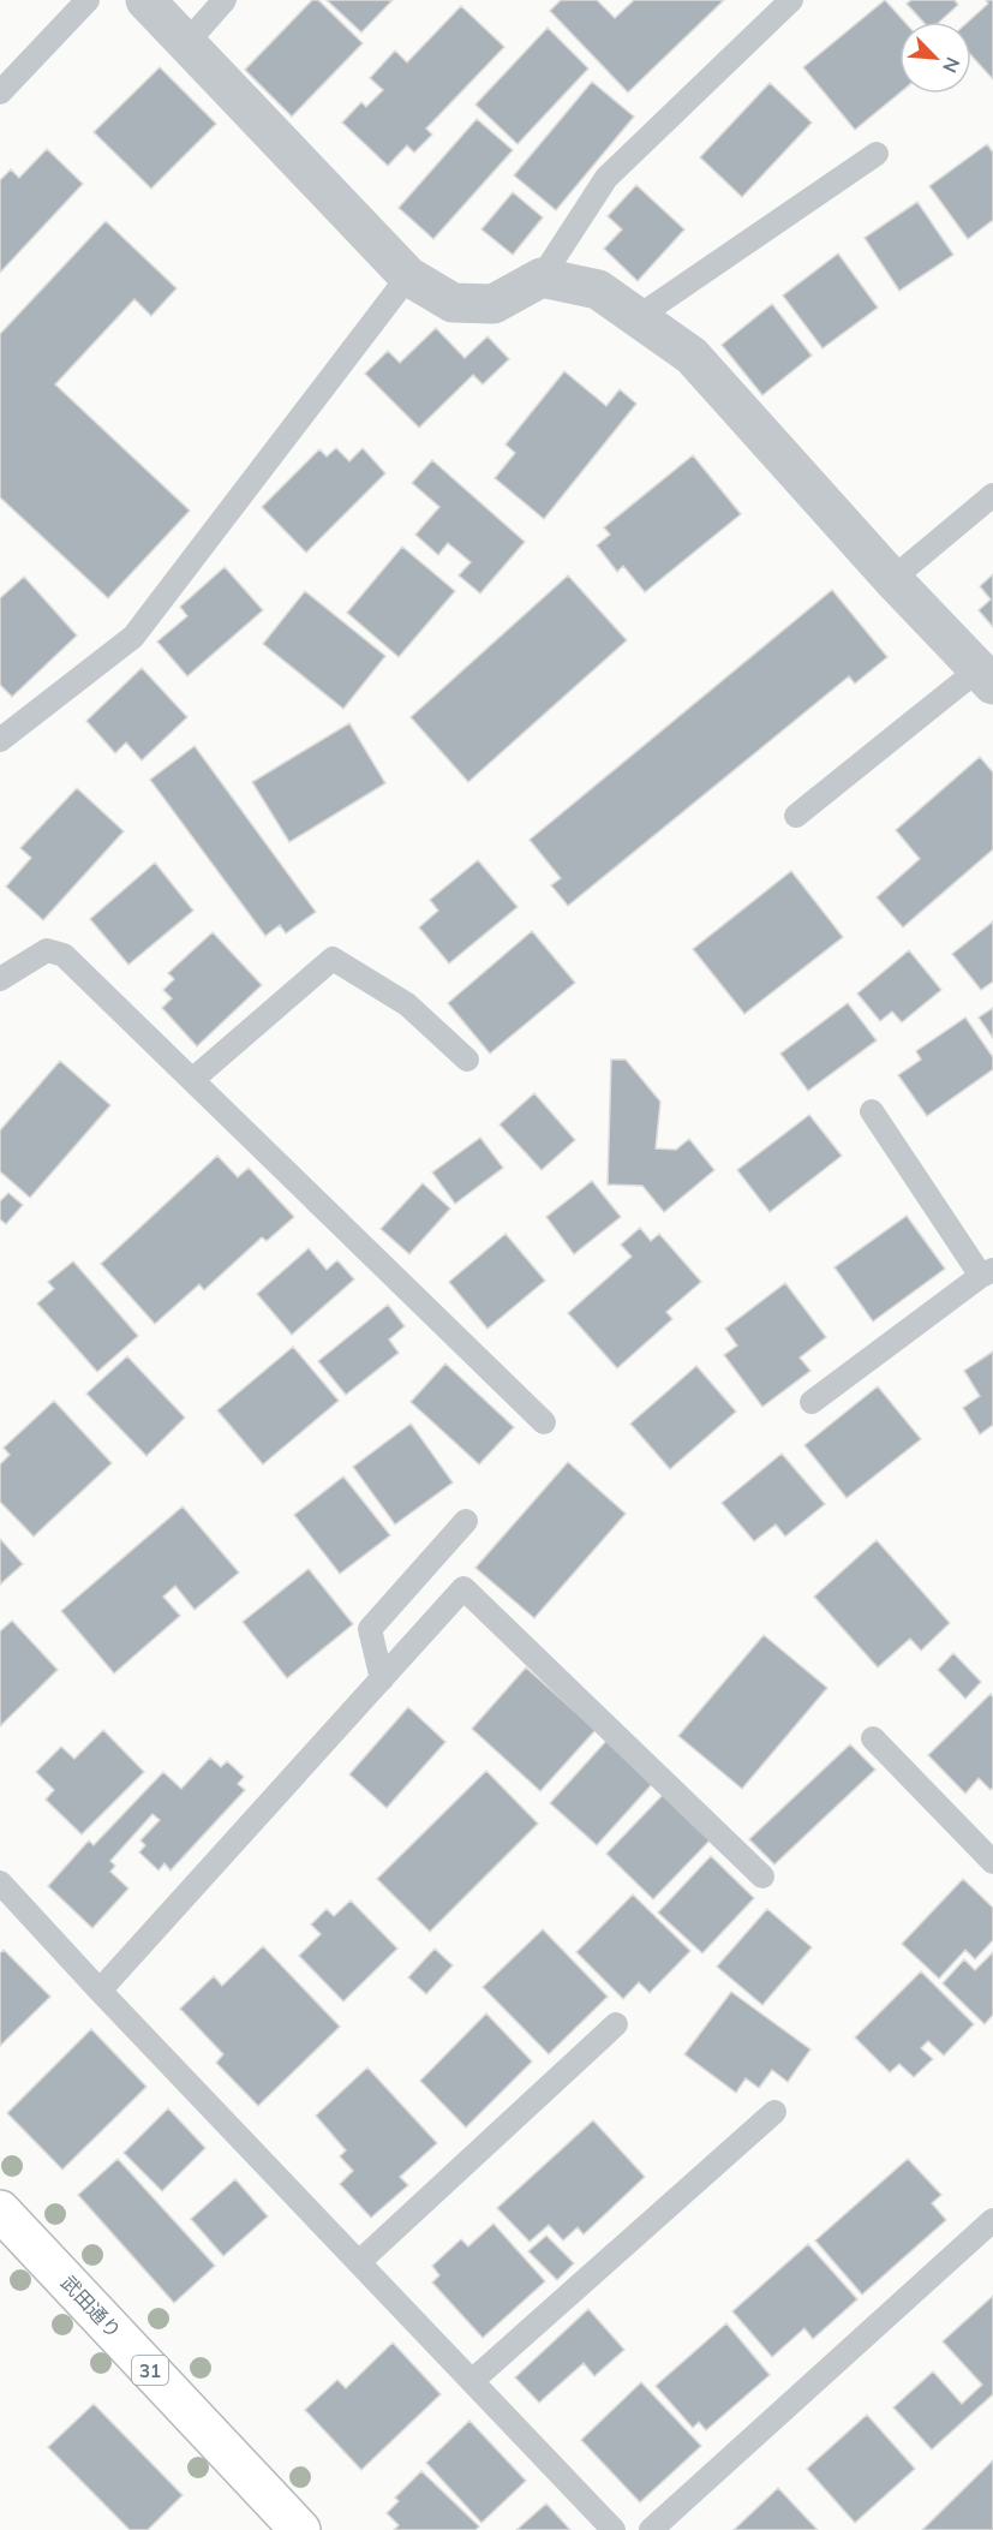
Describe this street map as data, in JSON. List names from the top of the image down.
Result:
{
  "streets": {
    "main road": ["武田通り", "31"]
  },
  "north": "bottom right"
}
